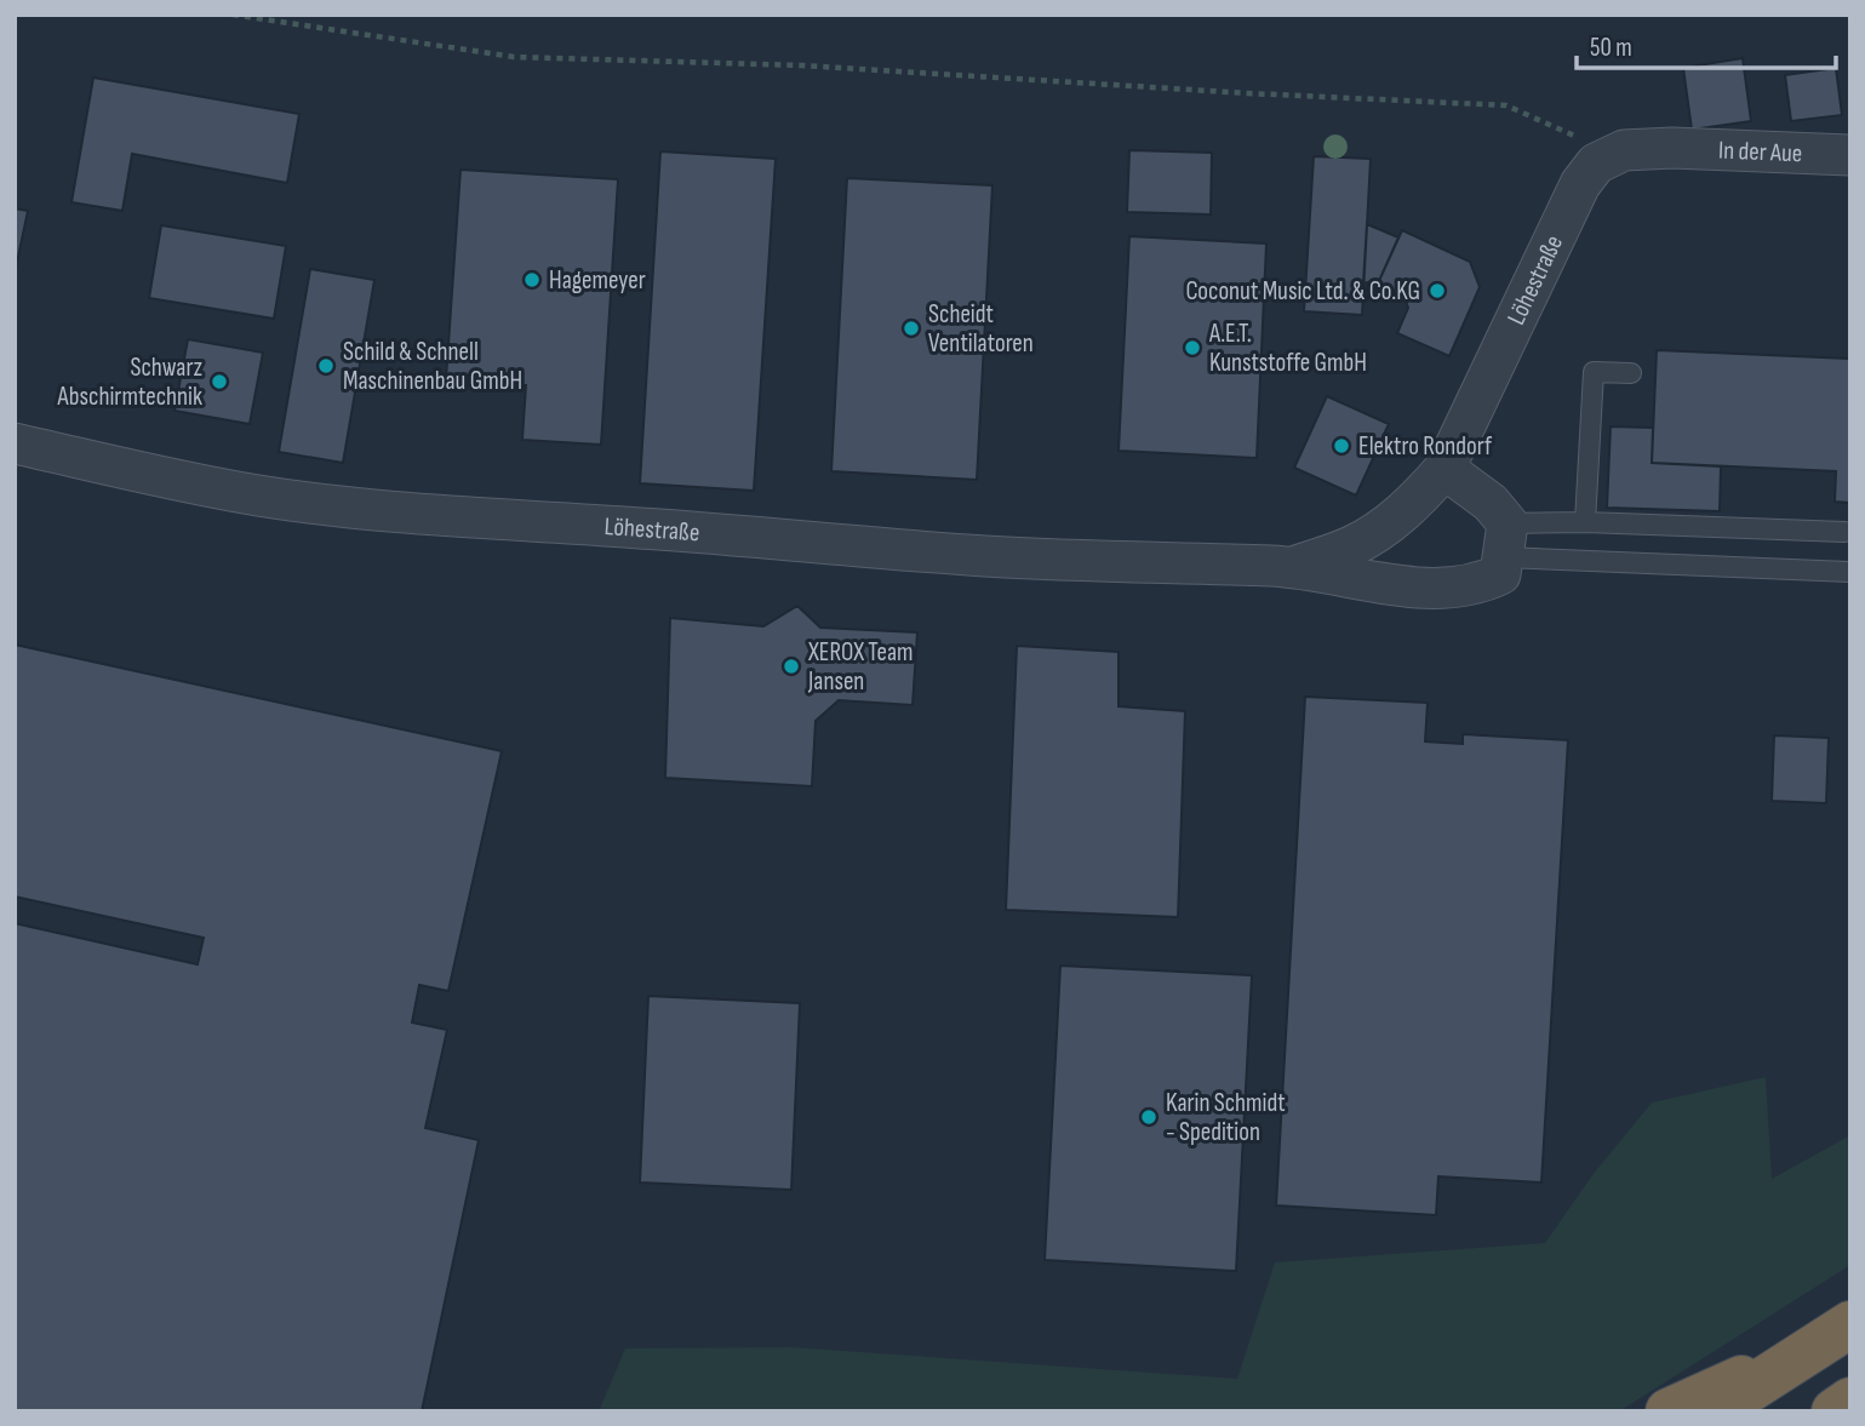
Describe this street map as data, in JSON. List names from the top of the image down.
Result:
{
  "streets": {
    "street": ["In der Aue", "Löhestraße"]
  },
  "crossings": [
    ["In der Aue", "Löhestraße"]
  ],
  "places": [
    "Hagemeyer",
    "Coconut Music Ltd. & Co.KG",
    "Scheidt Ventilatoren",
    "A.E.T. Kunststoffe GmbH",
    "Schild & Schnell Maschinenbau GmbH",
    "Schwarz Abschirmtechnik",
    "Elektro Rondorf",
    "XEROX Team Jansen",
    "Karin Schmidt - Spedition"
  ],
  "scale_bar": "50 m"
}
